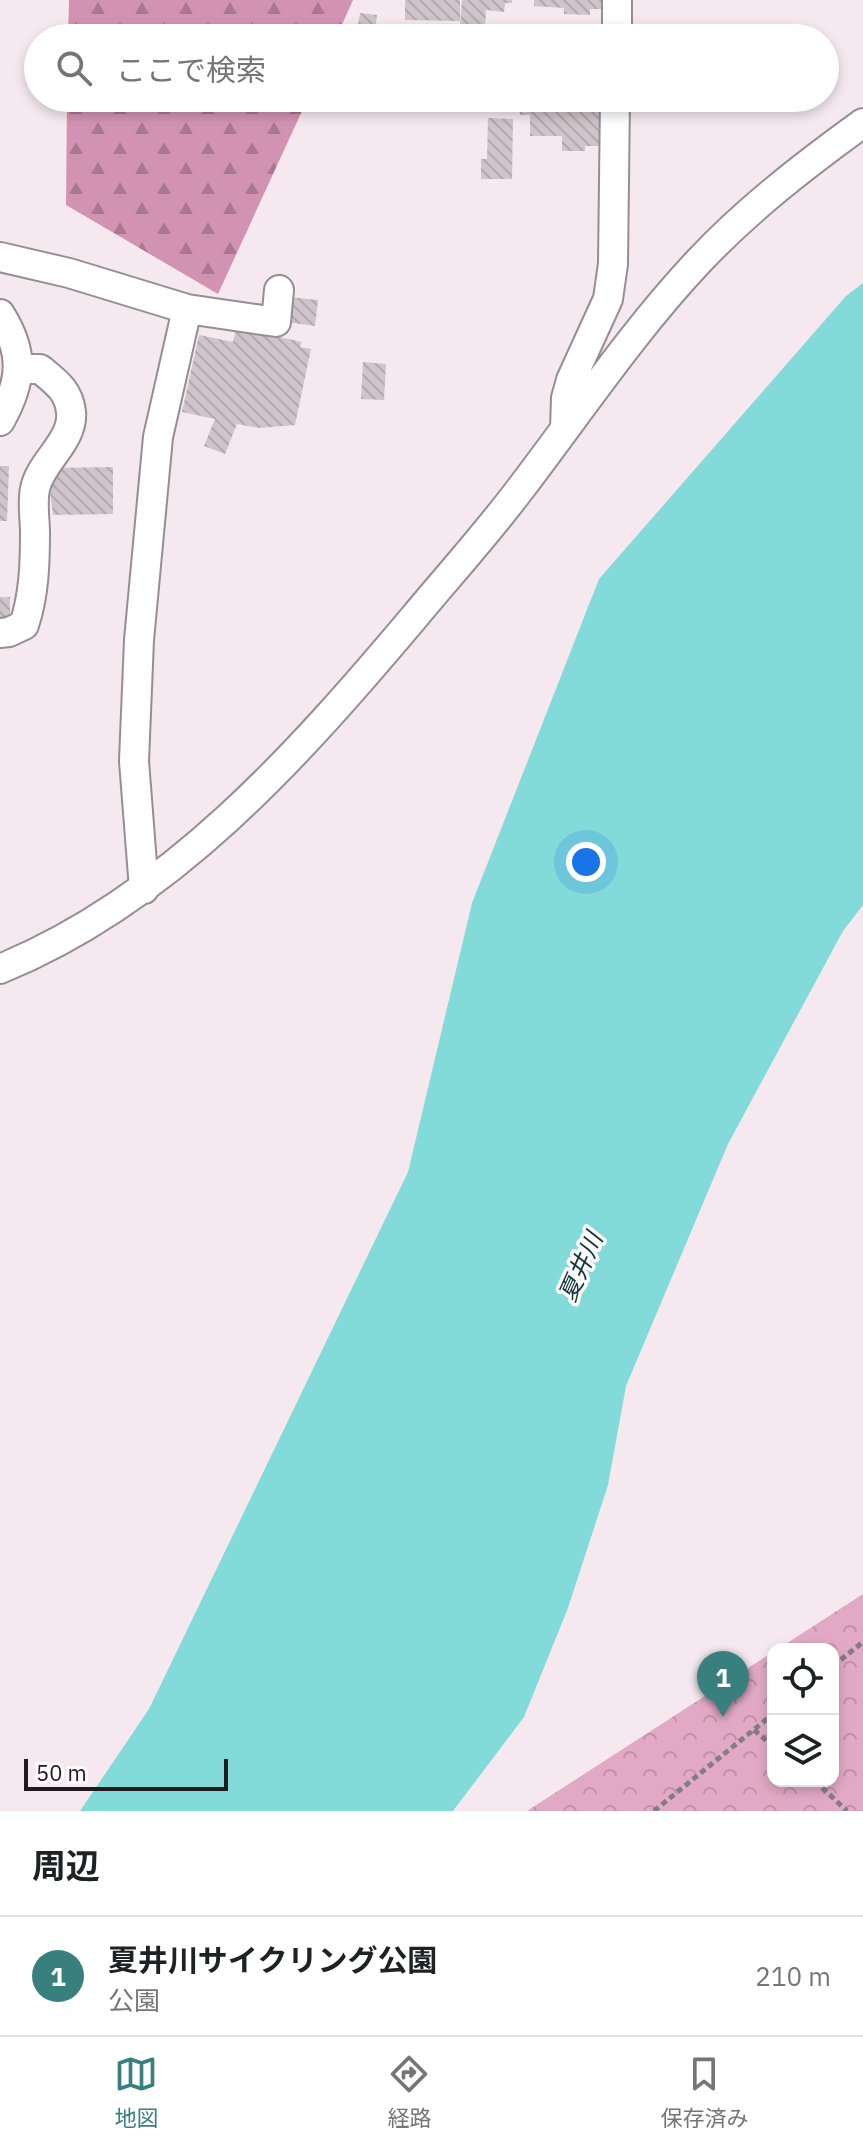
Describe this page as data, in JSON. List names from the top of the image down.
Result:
{
  "water": ["夏井川"],
  "scale_bar": "50 m",
  "page": {
    "search": "ここで検索",
    "pins": "1",
    "scale": "50 m",
    "heading": "周辺",
    "list": [
      {
        "mark": "1",
        "name": "夏井川サイクリング公園",
        "note": "公園",
        "value": "210 m"
      }
    ],
    "nav": ["地図", "経路", "保存済み"]
  }
}
